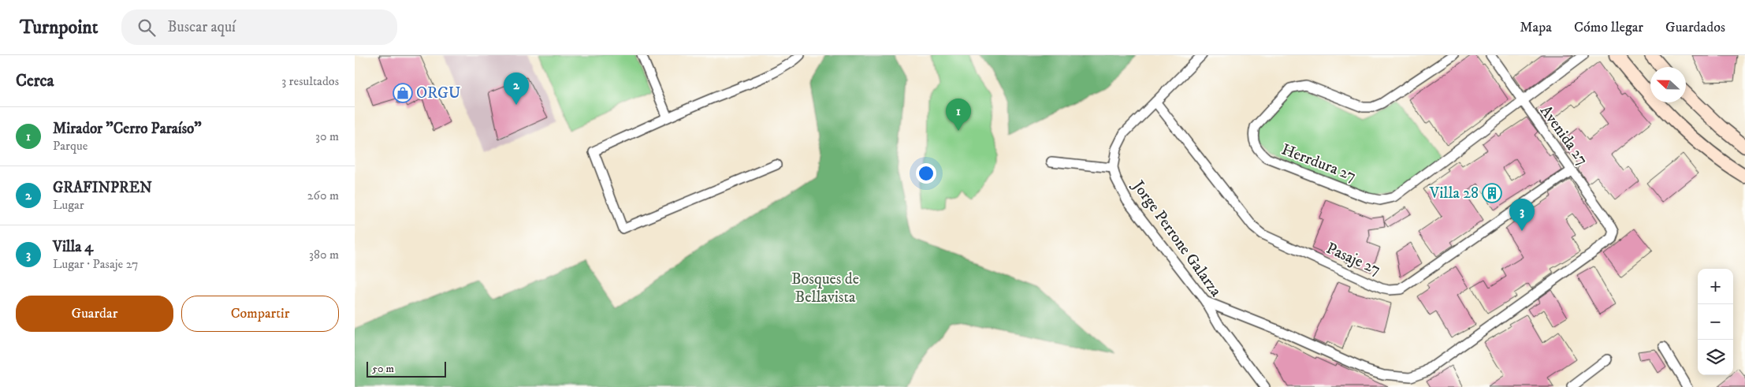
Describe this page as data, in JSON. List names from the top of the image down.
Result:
{
  "streets": {
    "street": [
      "Avenida 27",
      "Herrdura 27",
      "Jorge Perrone Galarza",
      "Pasaje 27"
    ]
  },
  "crossings": [
    ["Avenida 27", "Herrdura 27"],
    ["Avenida 27", "Jorge Perrone Galarza"],
    ["Avenida 27", "Pasaje 27"]
  ],
  "parks": ["Bosques de Bellavista"],
  "places": {
    "shop": ["ORGU"],
    "building": ["Villa 28"]
  },
  "scale_bar": "50 m",
  "north": "left",
  "page": {
    "header": "Turnpoint",
    "search": "Buscar aquí",
    "nav": ["Mapa", "Cómo llegar", "Guardados"],
    "heading": ["Cerca", "3 resultados"],
    "pins": ["2", "1", "3"],
    "list": [
      {
        "mark": "1",
        "name": "Mirador \"Cerro Paraíso\"",
        "note": "Parque",
        "value": "30 m"
      },
      {
        "mark": "2",
        "name": "GRAFINPREN",
        "note": "Lugar",
        "value": "260 m"
      },
      {
        "mark": "3",
        "name": "Villa 4",
        "note": "Lugar · Pasaje 27",
        "value": "380 m"
      }
    ],
    "map_buttons": ["+", "−"],
    "buttons": ["Guardar", "Compartir"],
    "scale": "50 m"
  }
}
